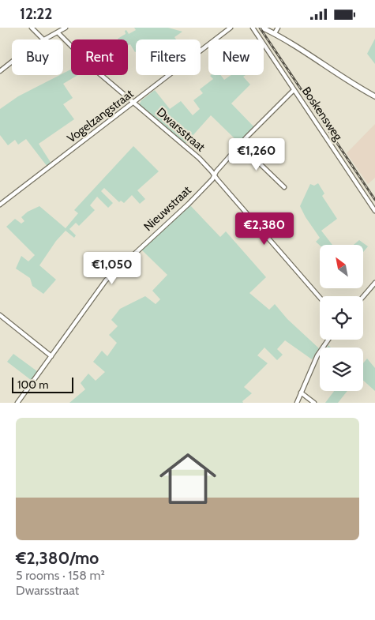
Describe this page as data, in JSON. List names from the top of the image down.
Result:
{
  "streets": {
    "street": [
      "Boskensweg",
      "Vogelzangstraat",
      "Dwarsstraat",
      "Nieuwstraat"
    ]
  },
  "crossings": [
    ["Boskensweg", "Nieuwstraat"],
    ["Vogelzangstraat", "Dwarsstraat"],
    ["Dwarsstraat", "Nieuwstraat"]
  ],
  "scale_bar": "100 m",
  "north": "top left",
  "page": {
    "status": "12:22",
    "chip": [
      "Buy",
      "Rent",
      "Filters",
      "New"
    ],
    "price": ["€1,260", "€2,380", "€1,050"],
    "scale": "100 m",
    "list": [
      {
        "name": "€2,380/mo",
        "note": "5 rooms · 158 m² · Dwarsstraat"
      }
    ]
  }
}
